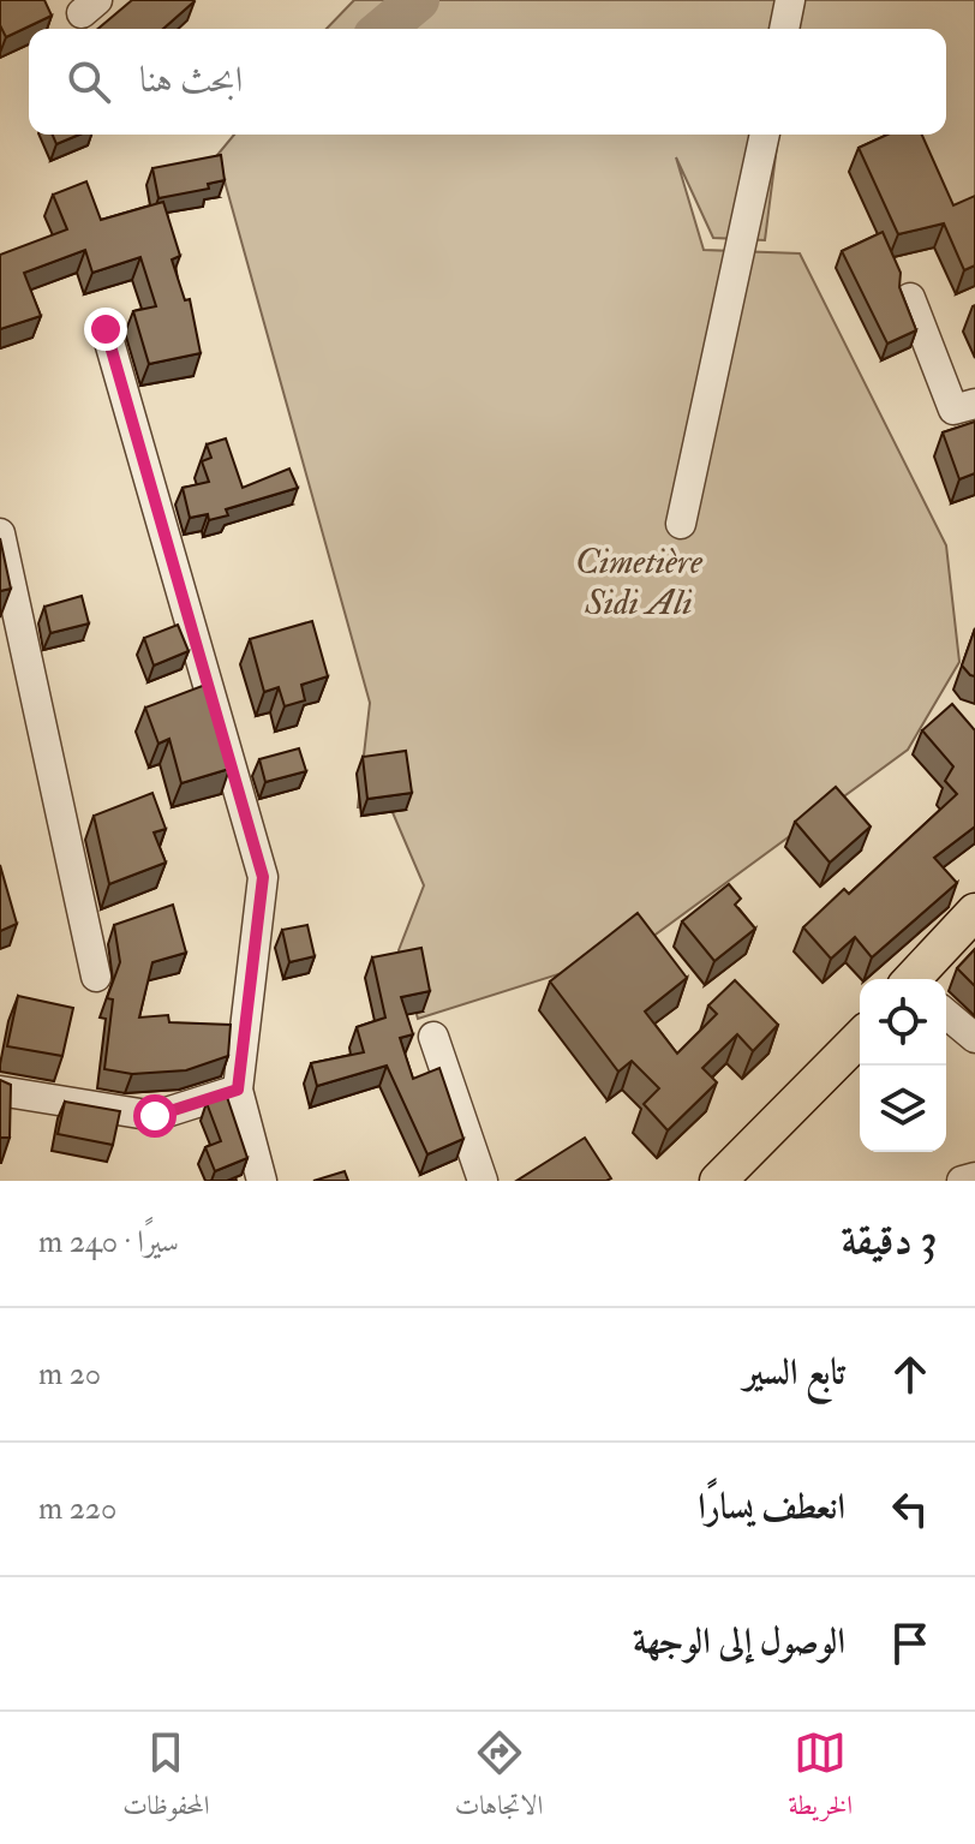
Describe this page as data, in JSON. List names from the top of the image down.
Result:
{
  "parks": ["Cimetière Sidi Ali"],
  "page": {
    "search": "ابحث هنا",
    "heading": ["3 دقيقة", "سيرًا · 240 m"],
    "list": [
      ["تابع السير", "20 m"],
      ["انعطف يسارًا", "220 m"],
      "الوصول إلى الوجهة"
    ],
    "nav": ["الخريطة", "الاتجاهات", "المحفوظات"]
  }
}
